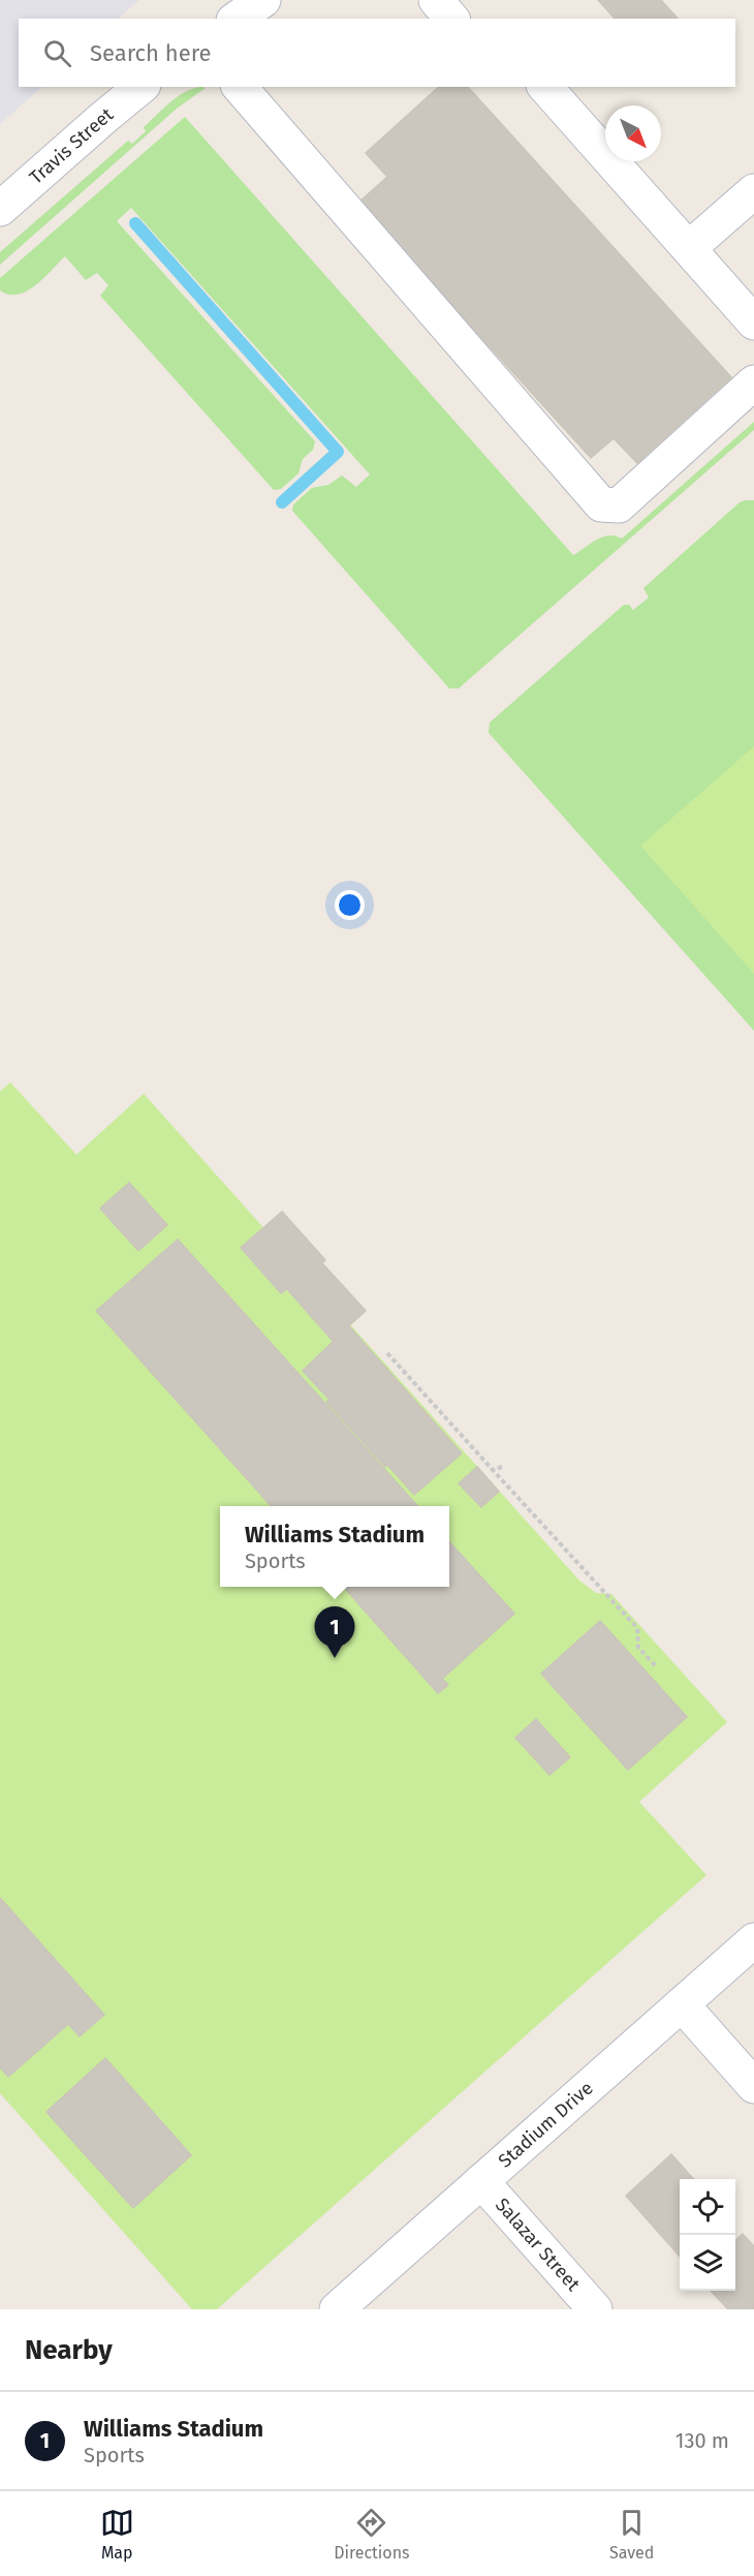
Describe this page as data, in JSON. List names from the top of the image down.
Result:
{
  "streets": {
    "street": ["Travis Street", "Stadium Drive", "Salazar Street"]
  },
  "crossings": [
    ["Stadium Drive", "Salazar Street"]
  ],
  "north": "bottom right",
  "page": {
    "search": "Search here",
    "popup": ["Williams Stadium", "Sports"],
    "pins": "1",
    "heading": "Nearby",
    "list": [
      {
        "mark": "1",
        "name": "Williams Stadium",
        "note": "Sports",
        "value": "130 m"
      }
    ],
    "nav": ["Map", "Directions", "Saved"]
  }
}
